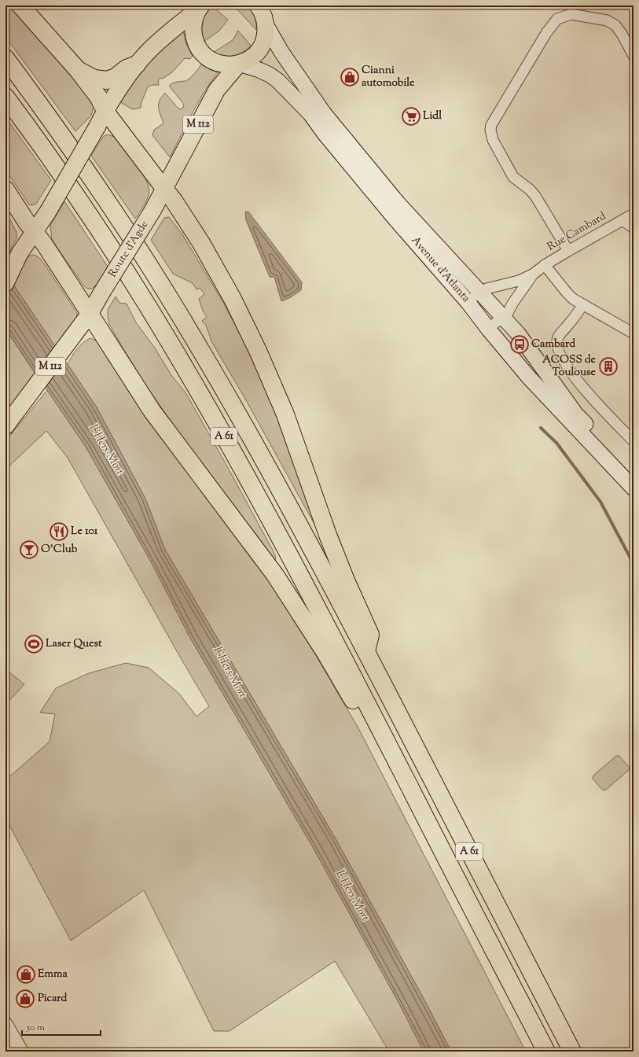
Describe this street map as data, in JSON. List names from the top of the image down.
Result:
{
  "streets": {
    "highway": ["A 61"],
    "main road": ["M 112", "Route d'Agde", "Avenue d'Atlanta"],
    "street": ["Rue Cambard"]
  },
  "crossings": [
    ["Rue Cambard", "Avenue d'Atlanta"],
    ["Route d'Agde", "Avenue d'Atlanta"]
  ],
  "water": ["L'Hers-Mort"],
  "places": {
    "shop": ["Cianni automobile", "Emma", "Picard"],
    "supermarket": ["Lidl"],
    "bus stop": ["Cambard"],
    "building": ["ACOSS de Toulouse"],
    "restaurant": ["Le 101"],
    "bar": ["O'Club"],
    "sports": ["Laser Quest"]
  },
  "scale_bar": "50 m"
}
